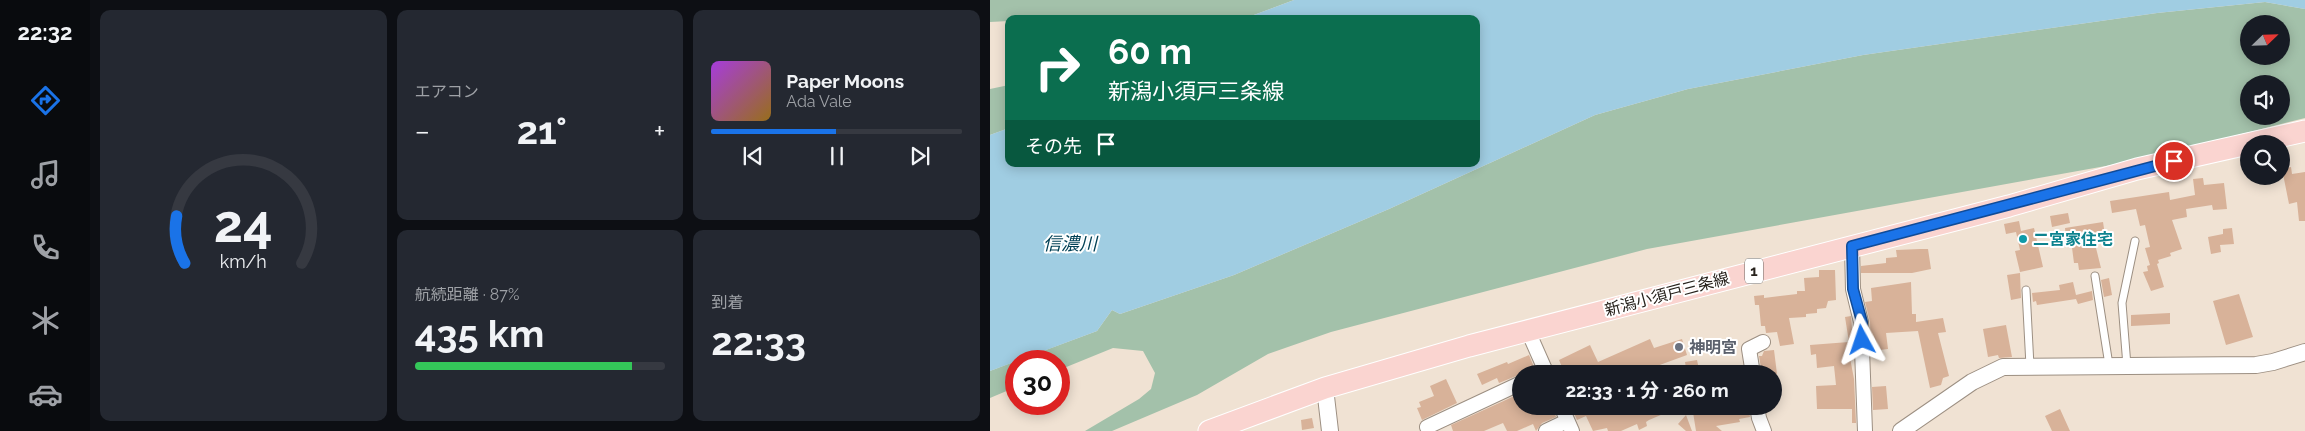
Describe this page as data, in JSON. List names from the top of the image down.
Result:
{
  "streets": {
    "main road": ["1", "新潟小須戸三条線"]
  },
  "water": ["信濃川"],
  "places": ["二宮家住宅", "神明宮"],
  "north": "top right",
  "page": {
    "tabs": "22:32",
    "tile": [
      "エアコン",
      ["航続距離 · 87%", "435 km"],
      ["到着", "22:33"]
    ],
    "turn": ["60 m", "新潟小須戸三条線"],
    "song": ["Paper Moons", "Ada Vale"],
    "heat": ["−", "21°", "+"],
    "then": "その先",
    "limit": "30",
    "trip": "22:33 · 1 分 · 260 m",
    "gauge": ["24", "km/h"]
  }
}
